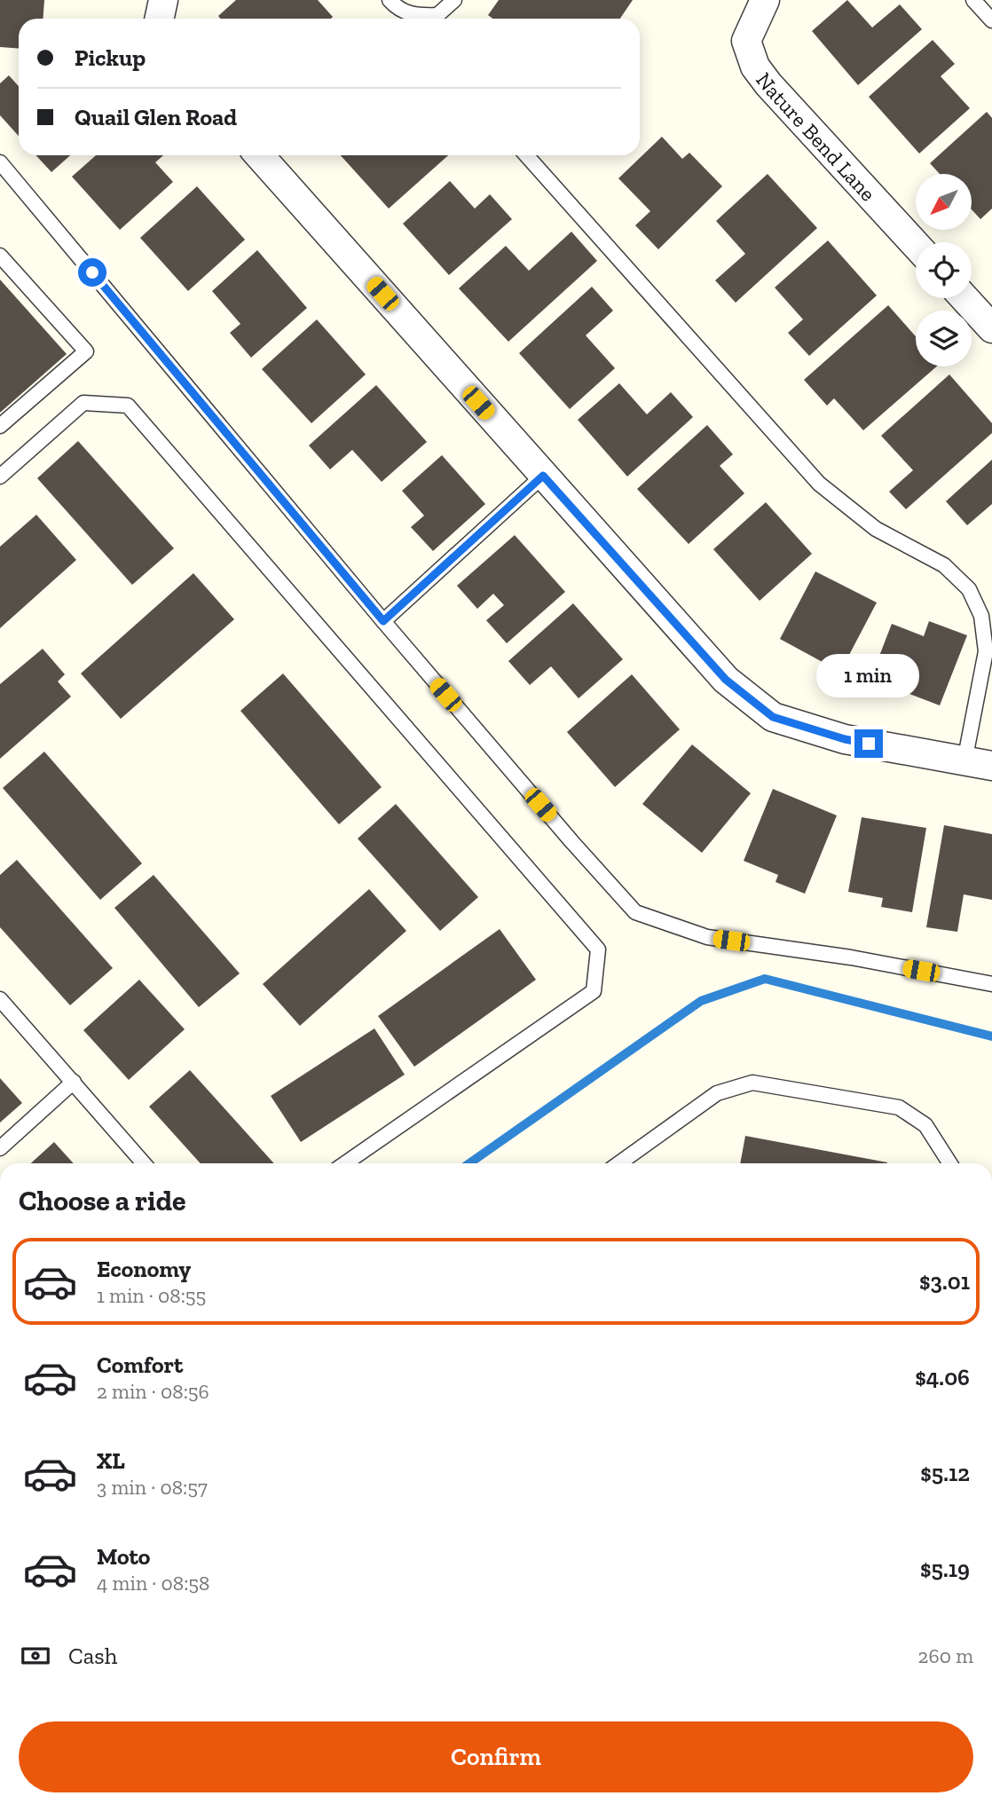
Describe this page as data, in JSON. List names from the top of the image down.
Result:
{
  "streets": {
    "street": ["Nature Bend Lane"]
  },
  "north": "bottom left",
  "page": {
    "banner": ["Pickup", "Quail Glen Road"],
    "bubble": "1 min",
    "heading": "Choose a ride",
    "list": [
      {
        "name": "Economy",
        "note": "1 min · 08:55",
        "value": "$3.01"
      },
      {
        "name": "Comfort",
        "note": "2 min · 08:56",
        "value": "$4.06"
      },
      {
        "name": "XL",
        "note": "3 min · 08:57",
        "value": "$5.12"
      },
      {
        "name": "Moto",
        "note": "4 min · 08:58",
        "value": "$5.19"
      }
    ],
    "pay": ["Cash", "260 m"],
    "buttons": "Confirm"
  }
}
